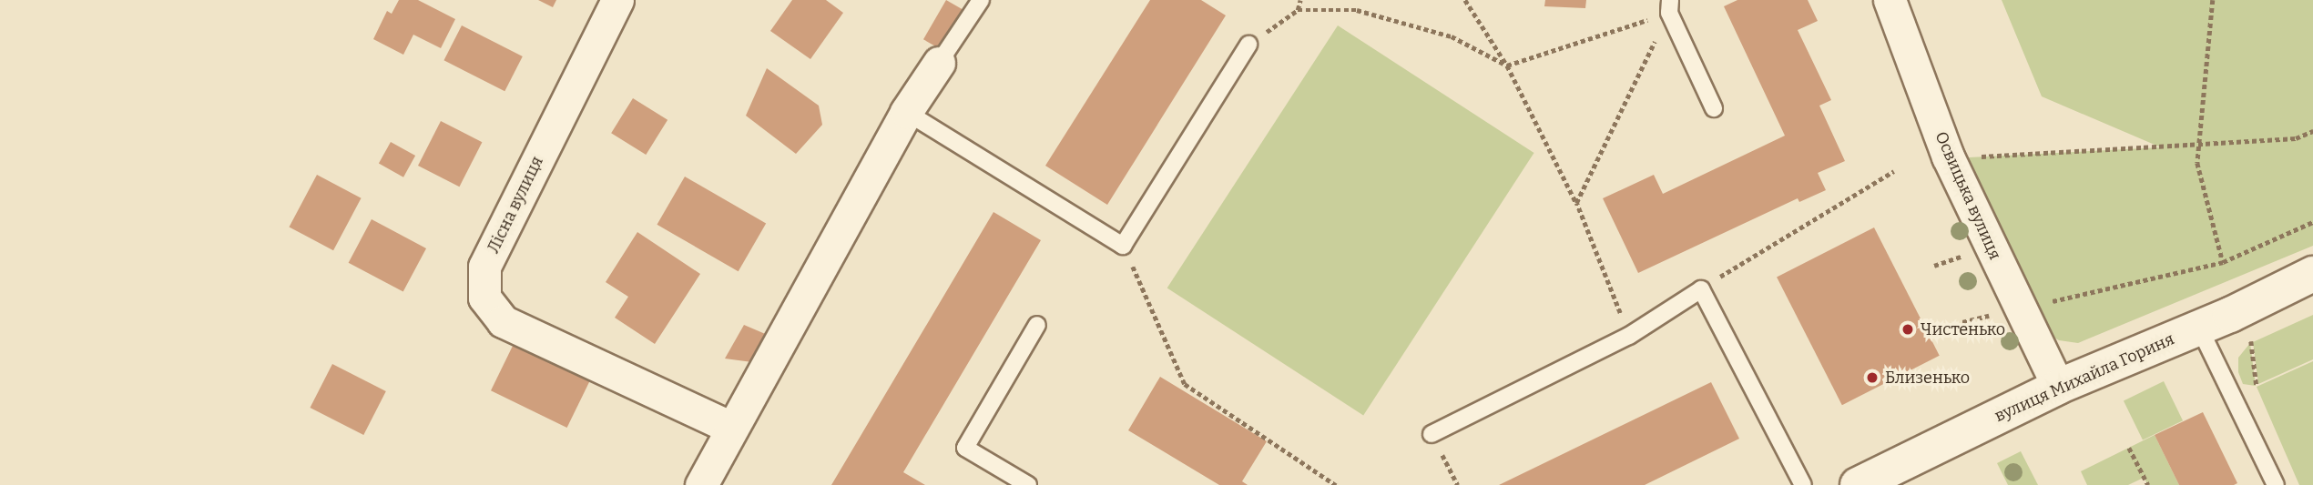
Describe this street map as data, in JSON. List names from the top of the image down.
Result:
{
  "streets": {
    "street": ["Освицька вулиця", "Лісна вулиця", "вулиця Михайла Гориня"]
  },
  "crossings": [
    ["Освицька вулиця", "вулиця Михайла Гориня"]
  ],
  "places": ["Чистенько", "Близенько"]
}
